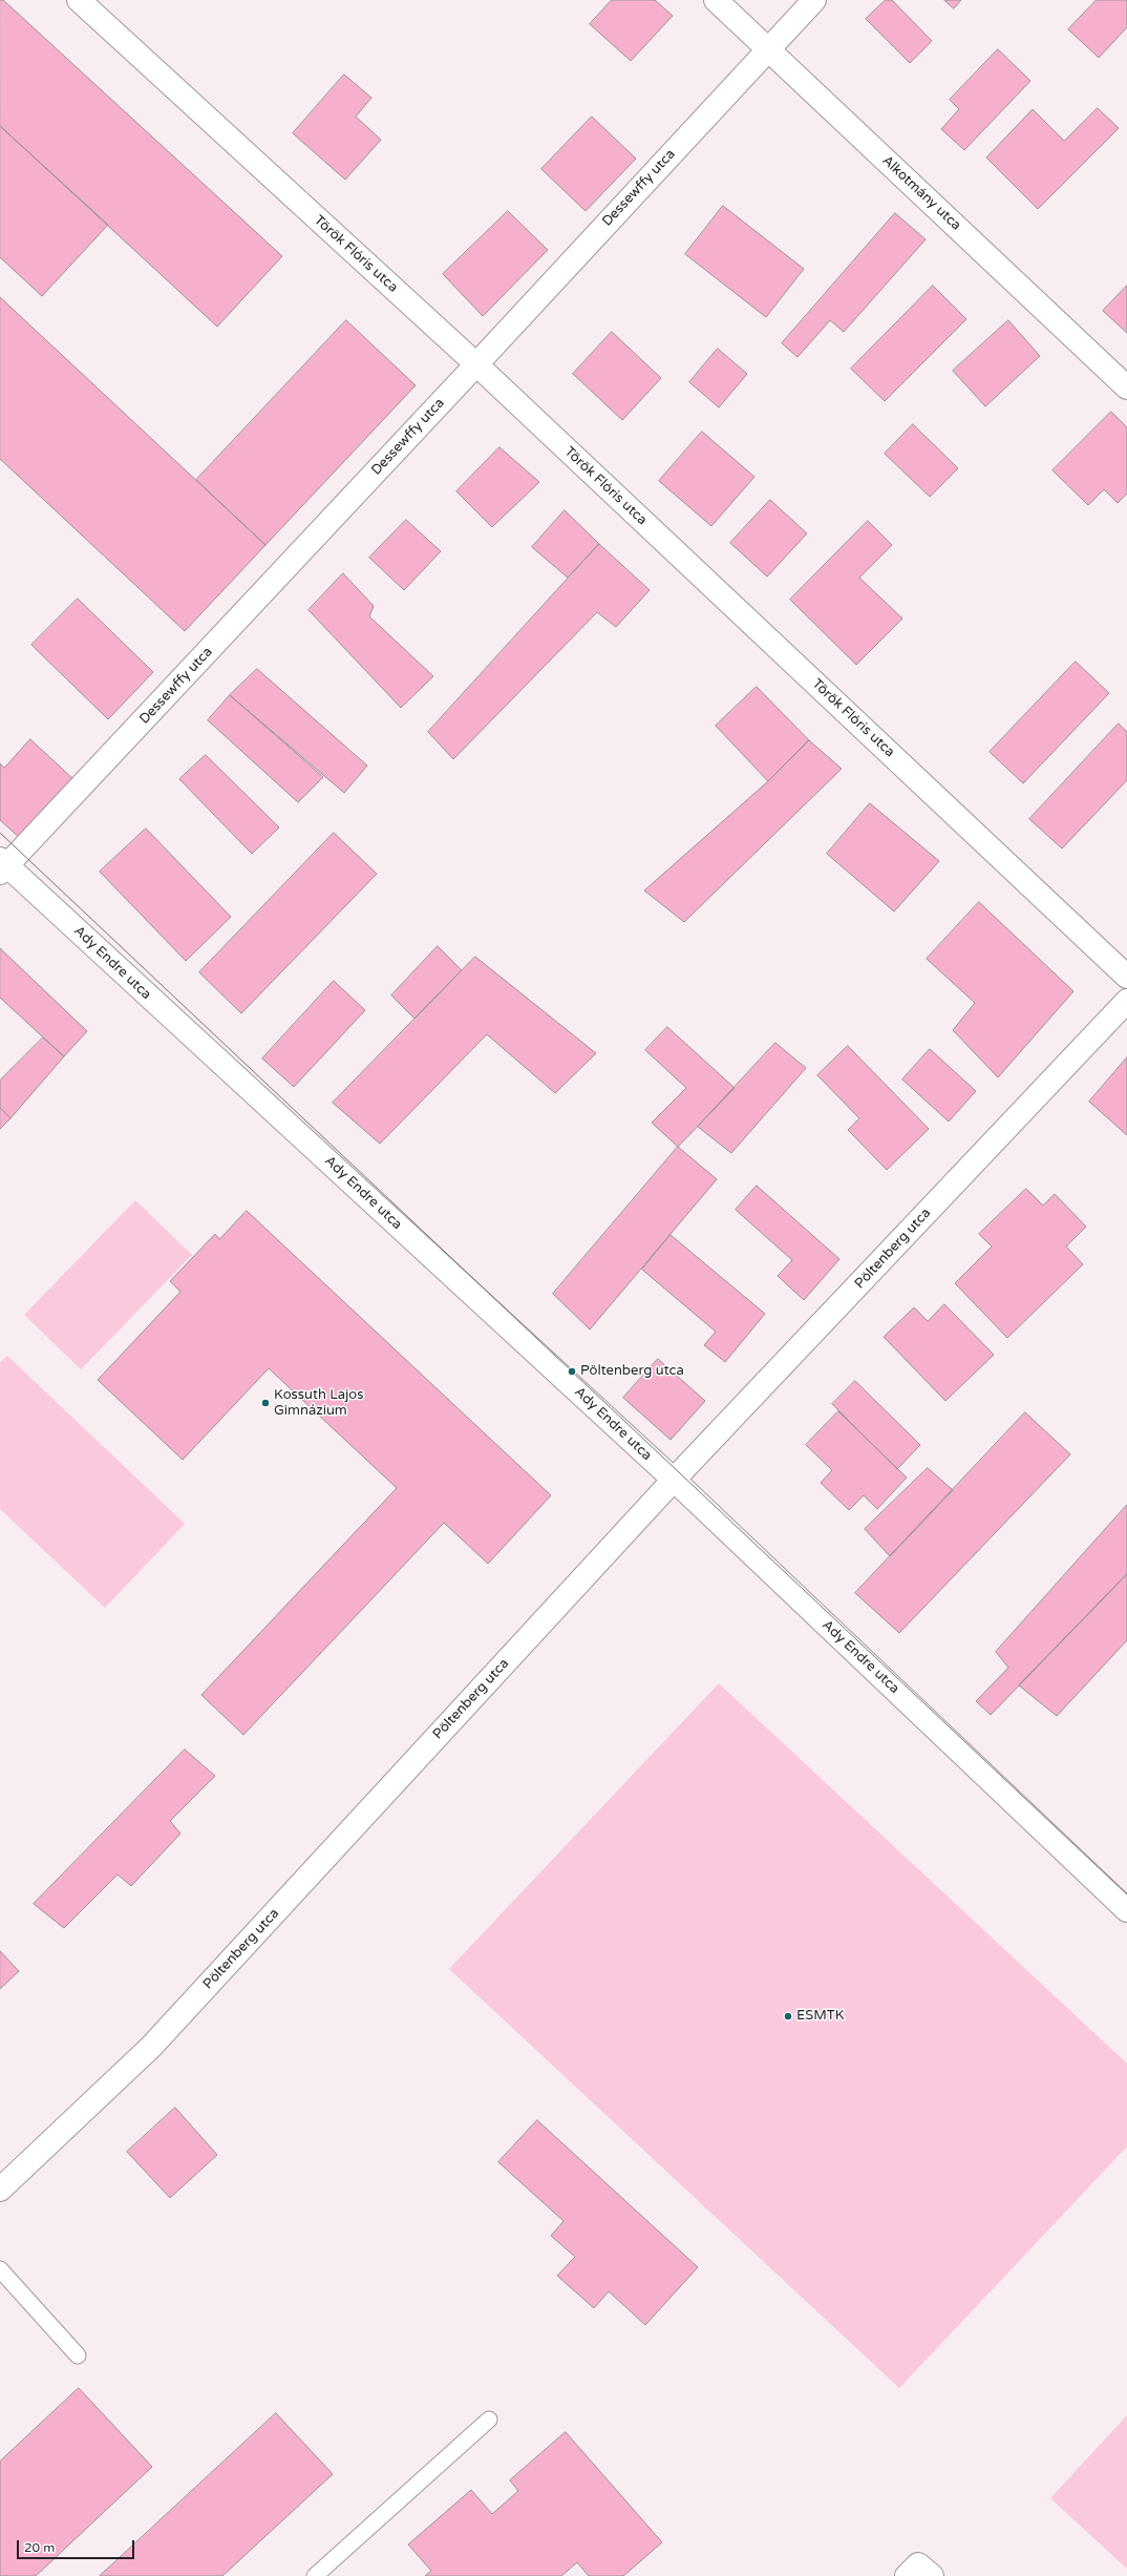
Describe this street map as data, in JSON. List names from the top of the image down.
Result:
{
  "streets": {
    "street": [
      "Dessewffy utca",
      "Alkotmány utca",
      "Török Flóris utca",
      "Ady Endre utca",
      "Pöltenberg utca"
    ]
  },
  "crossings": [
    ["Dessewffy utca", "Alkotmány utca"],
    ["Dessewffy utca", "Török Flóris utca"],
    ["Dessewffy utca", "Ady Endre utca"],
    ["Ady Endre utca", "Pöltenberg utca"]
  ],
  "places": ["Pöltenberg utca", "Kossuth Lajos Gimnázium", "ESMTK"],
  "scale_bar": "20 m"
}
